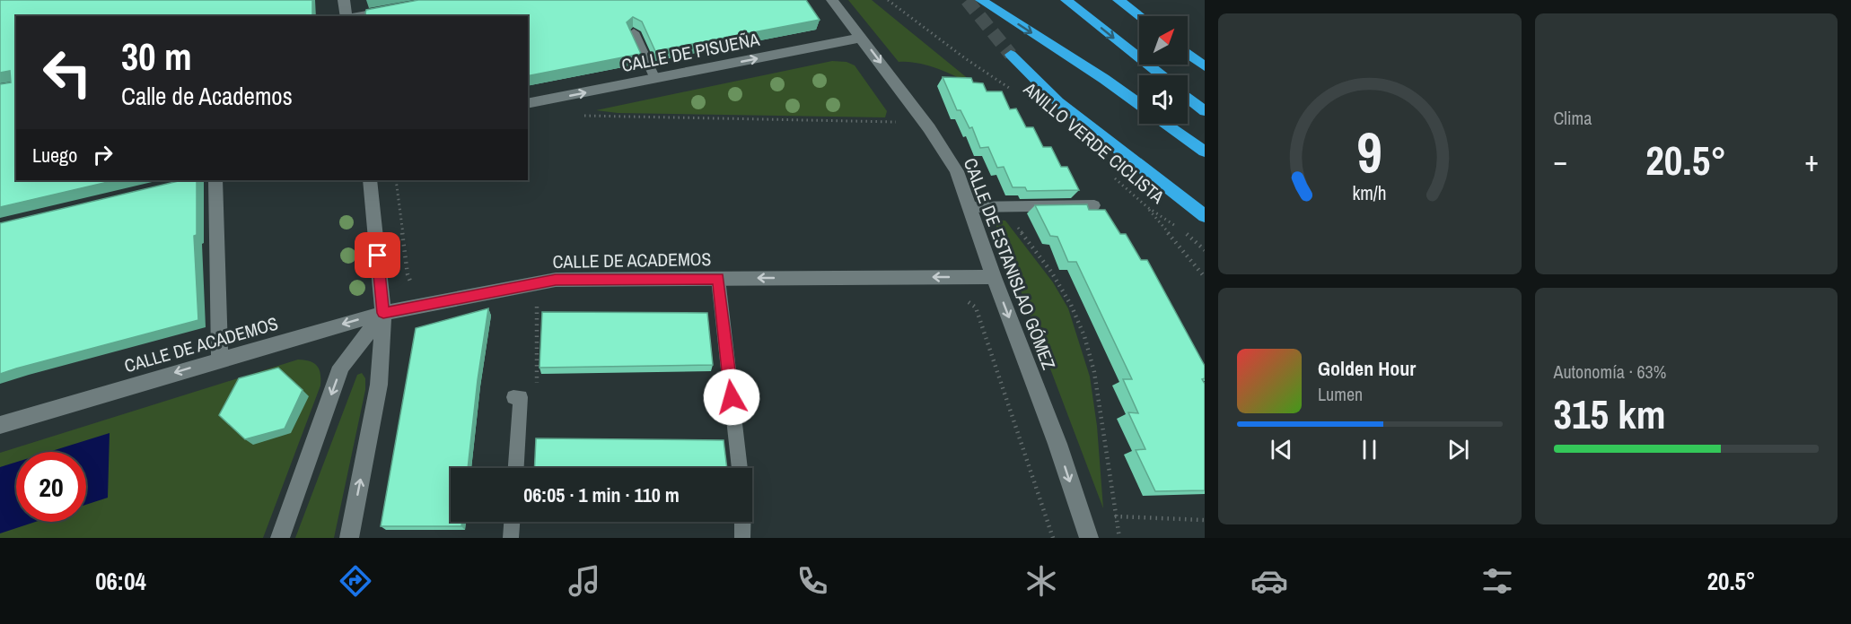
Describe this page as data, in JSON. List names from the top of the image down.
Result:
{
  "streets": {
    "street": ["CALLE DE PISUEÑA", "CALLE DE ACADEMOS", "CALLE DE ESTANISLAO GÓMEZ"],
    "path": ["ANILLO VERDE CICLISTA"]
  },
  "crossings": [
    ["CALLE DE PISUEÑA", "CALLE DE ESTANISLAO GÓMEZ"],
    ["CALLE DE ACADEMOS", "CALLE DE ESTANISLAO GÓMEZ"]
  ],
  "one_way": ["CALLE DE PISUEÑA", "CALLE DE ACADEMOS", "CALLE DE ESTANISLAO GÓMEZ"],
  "north": "top right",
  "page": {
    "tile": [
      "Clima",
      ["Autonomía · 63%", "315 km"]
    ],
    "turn": ["30 m", "Calle de Academos"],
    "then": "Luego",
    "heat": ["−", "20.5°", "+"],
    "song": ["Golden Hour", "Lumen"],
    "limit": "20",
    "trip": "06:05 · 1 min · 110 m",
    "tabs": ["06:04", "20.5°"],
    "gauge": ["9", "km/h"]
  }
}
